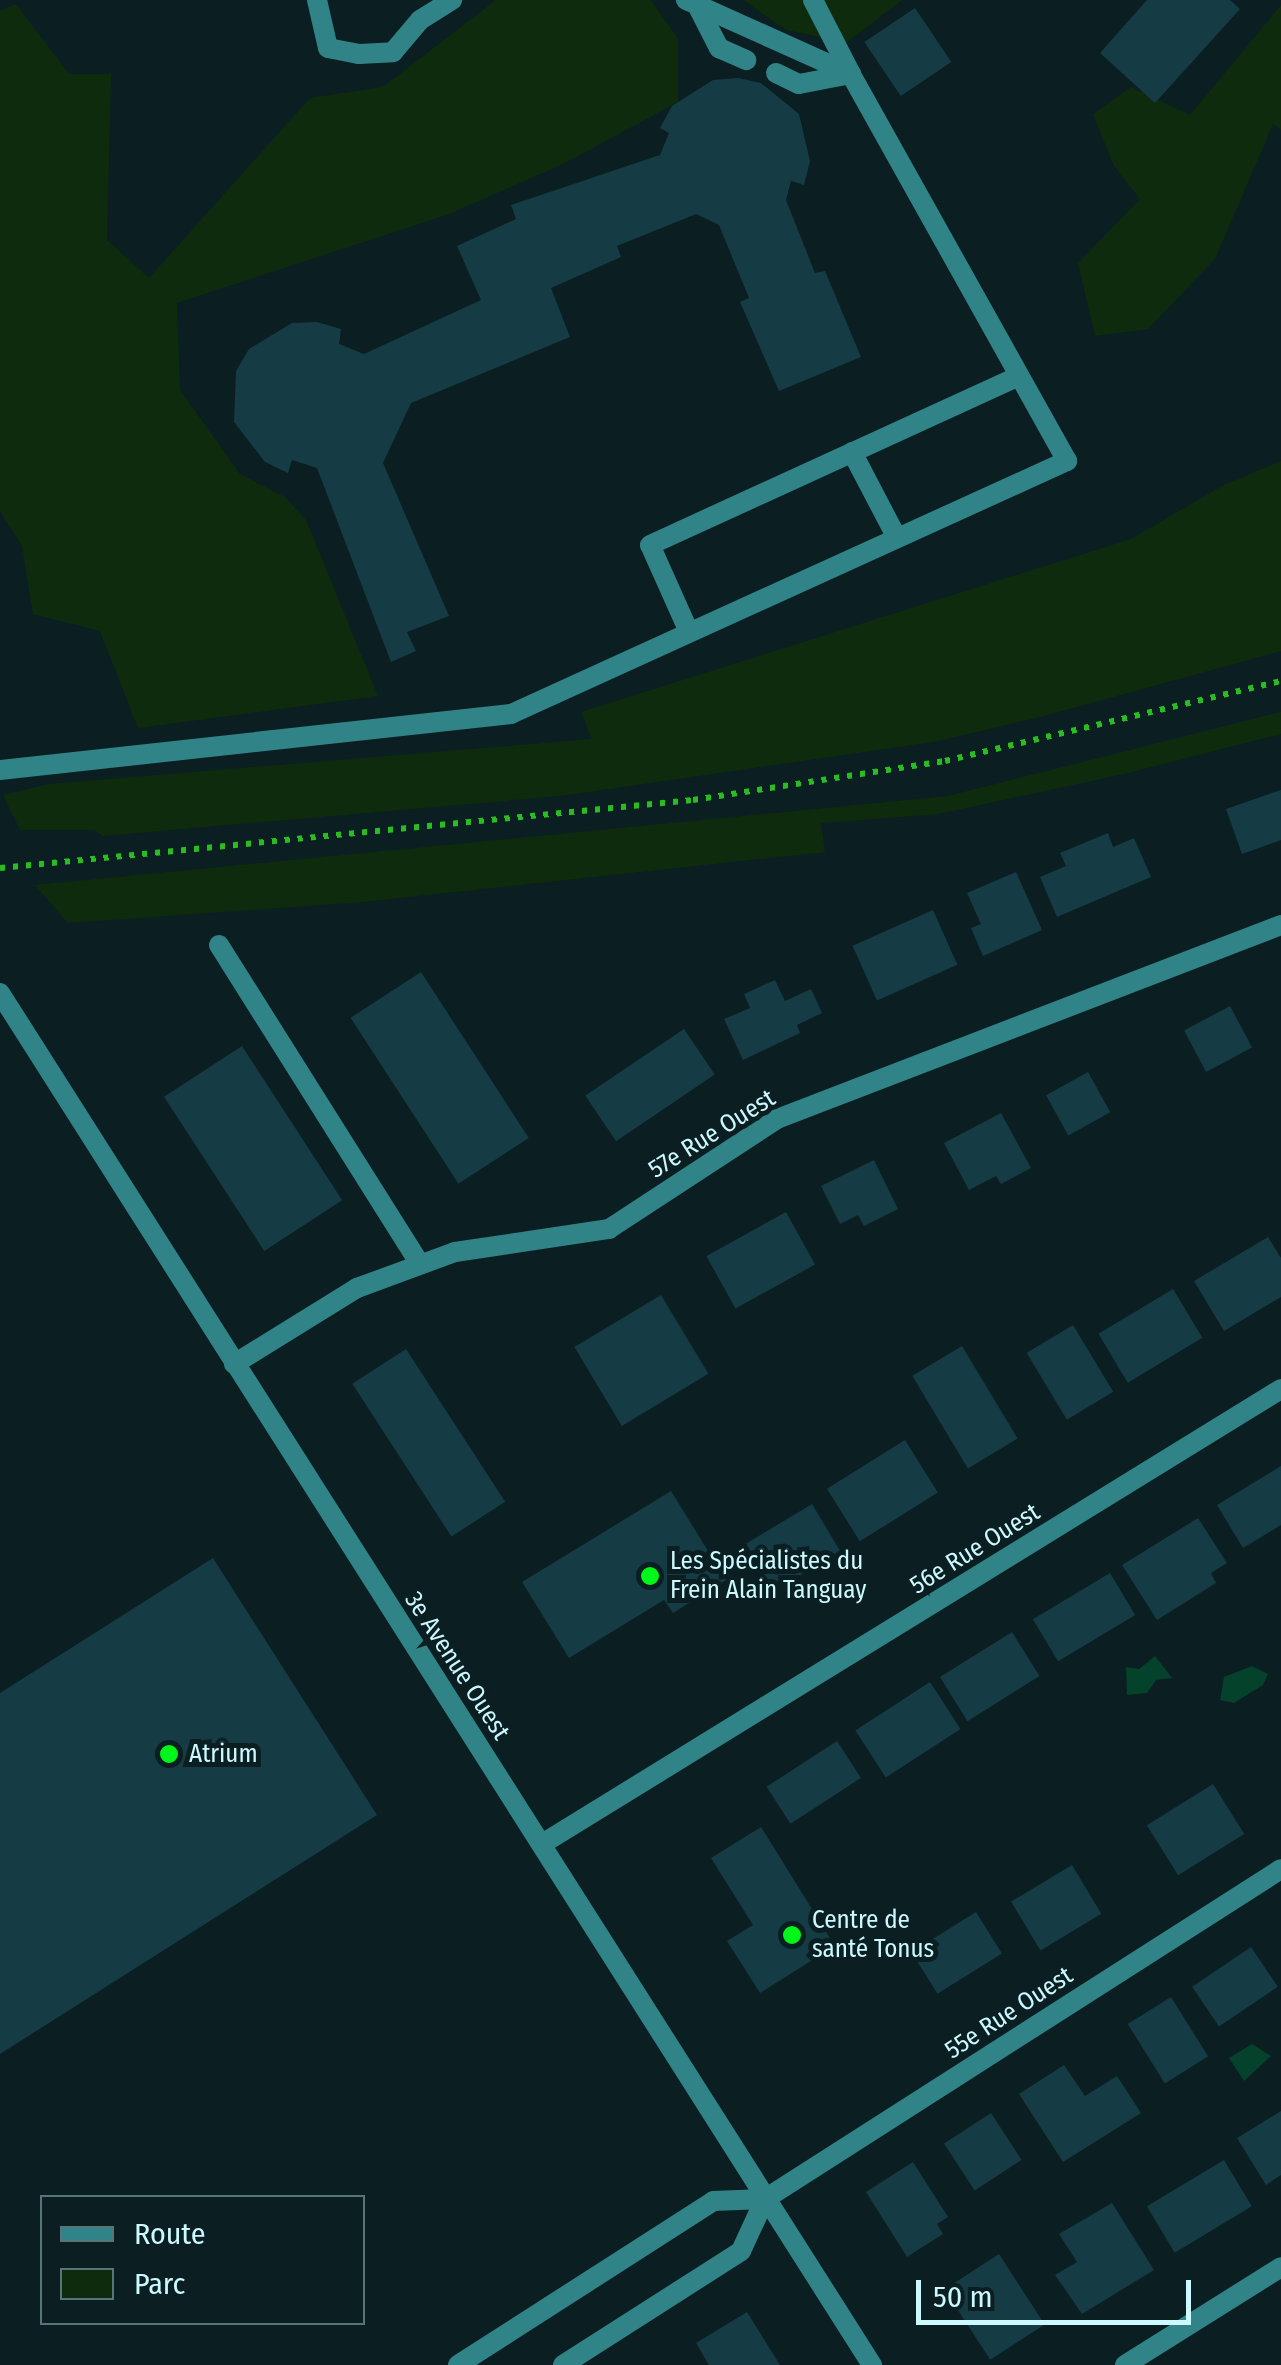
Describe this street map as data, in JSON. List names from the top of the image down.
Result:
{
  "streets": {
    "street": [
      "57e Rue Ouest",
      "56e Rue Ouest",
      "3e Avenue Ouest",
      "55e Rue Ouest"
    ]
  },
  "crossings": [
    ["57e Rue Ouest", "3e Avenue Ouest"],
    ["56e Rue Ouest", "3e Avenue Ouest"],
    ["3e Avenue Ouest", "55e Rue Ouest"]
  ],
  "places": ["Les Spécialistes du Frein Alain Tanguay", "Atrium", "Centre de santé Tonus"],
  "legend": ["Route", "Parc"],
  "scale_bar": "50 m"
}
